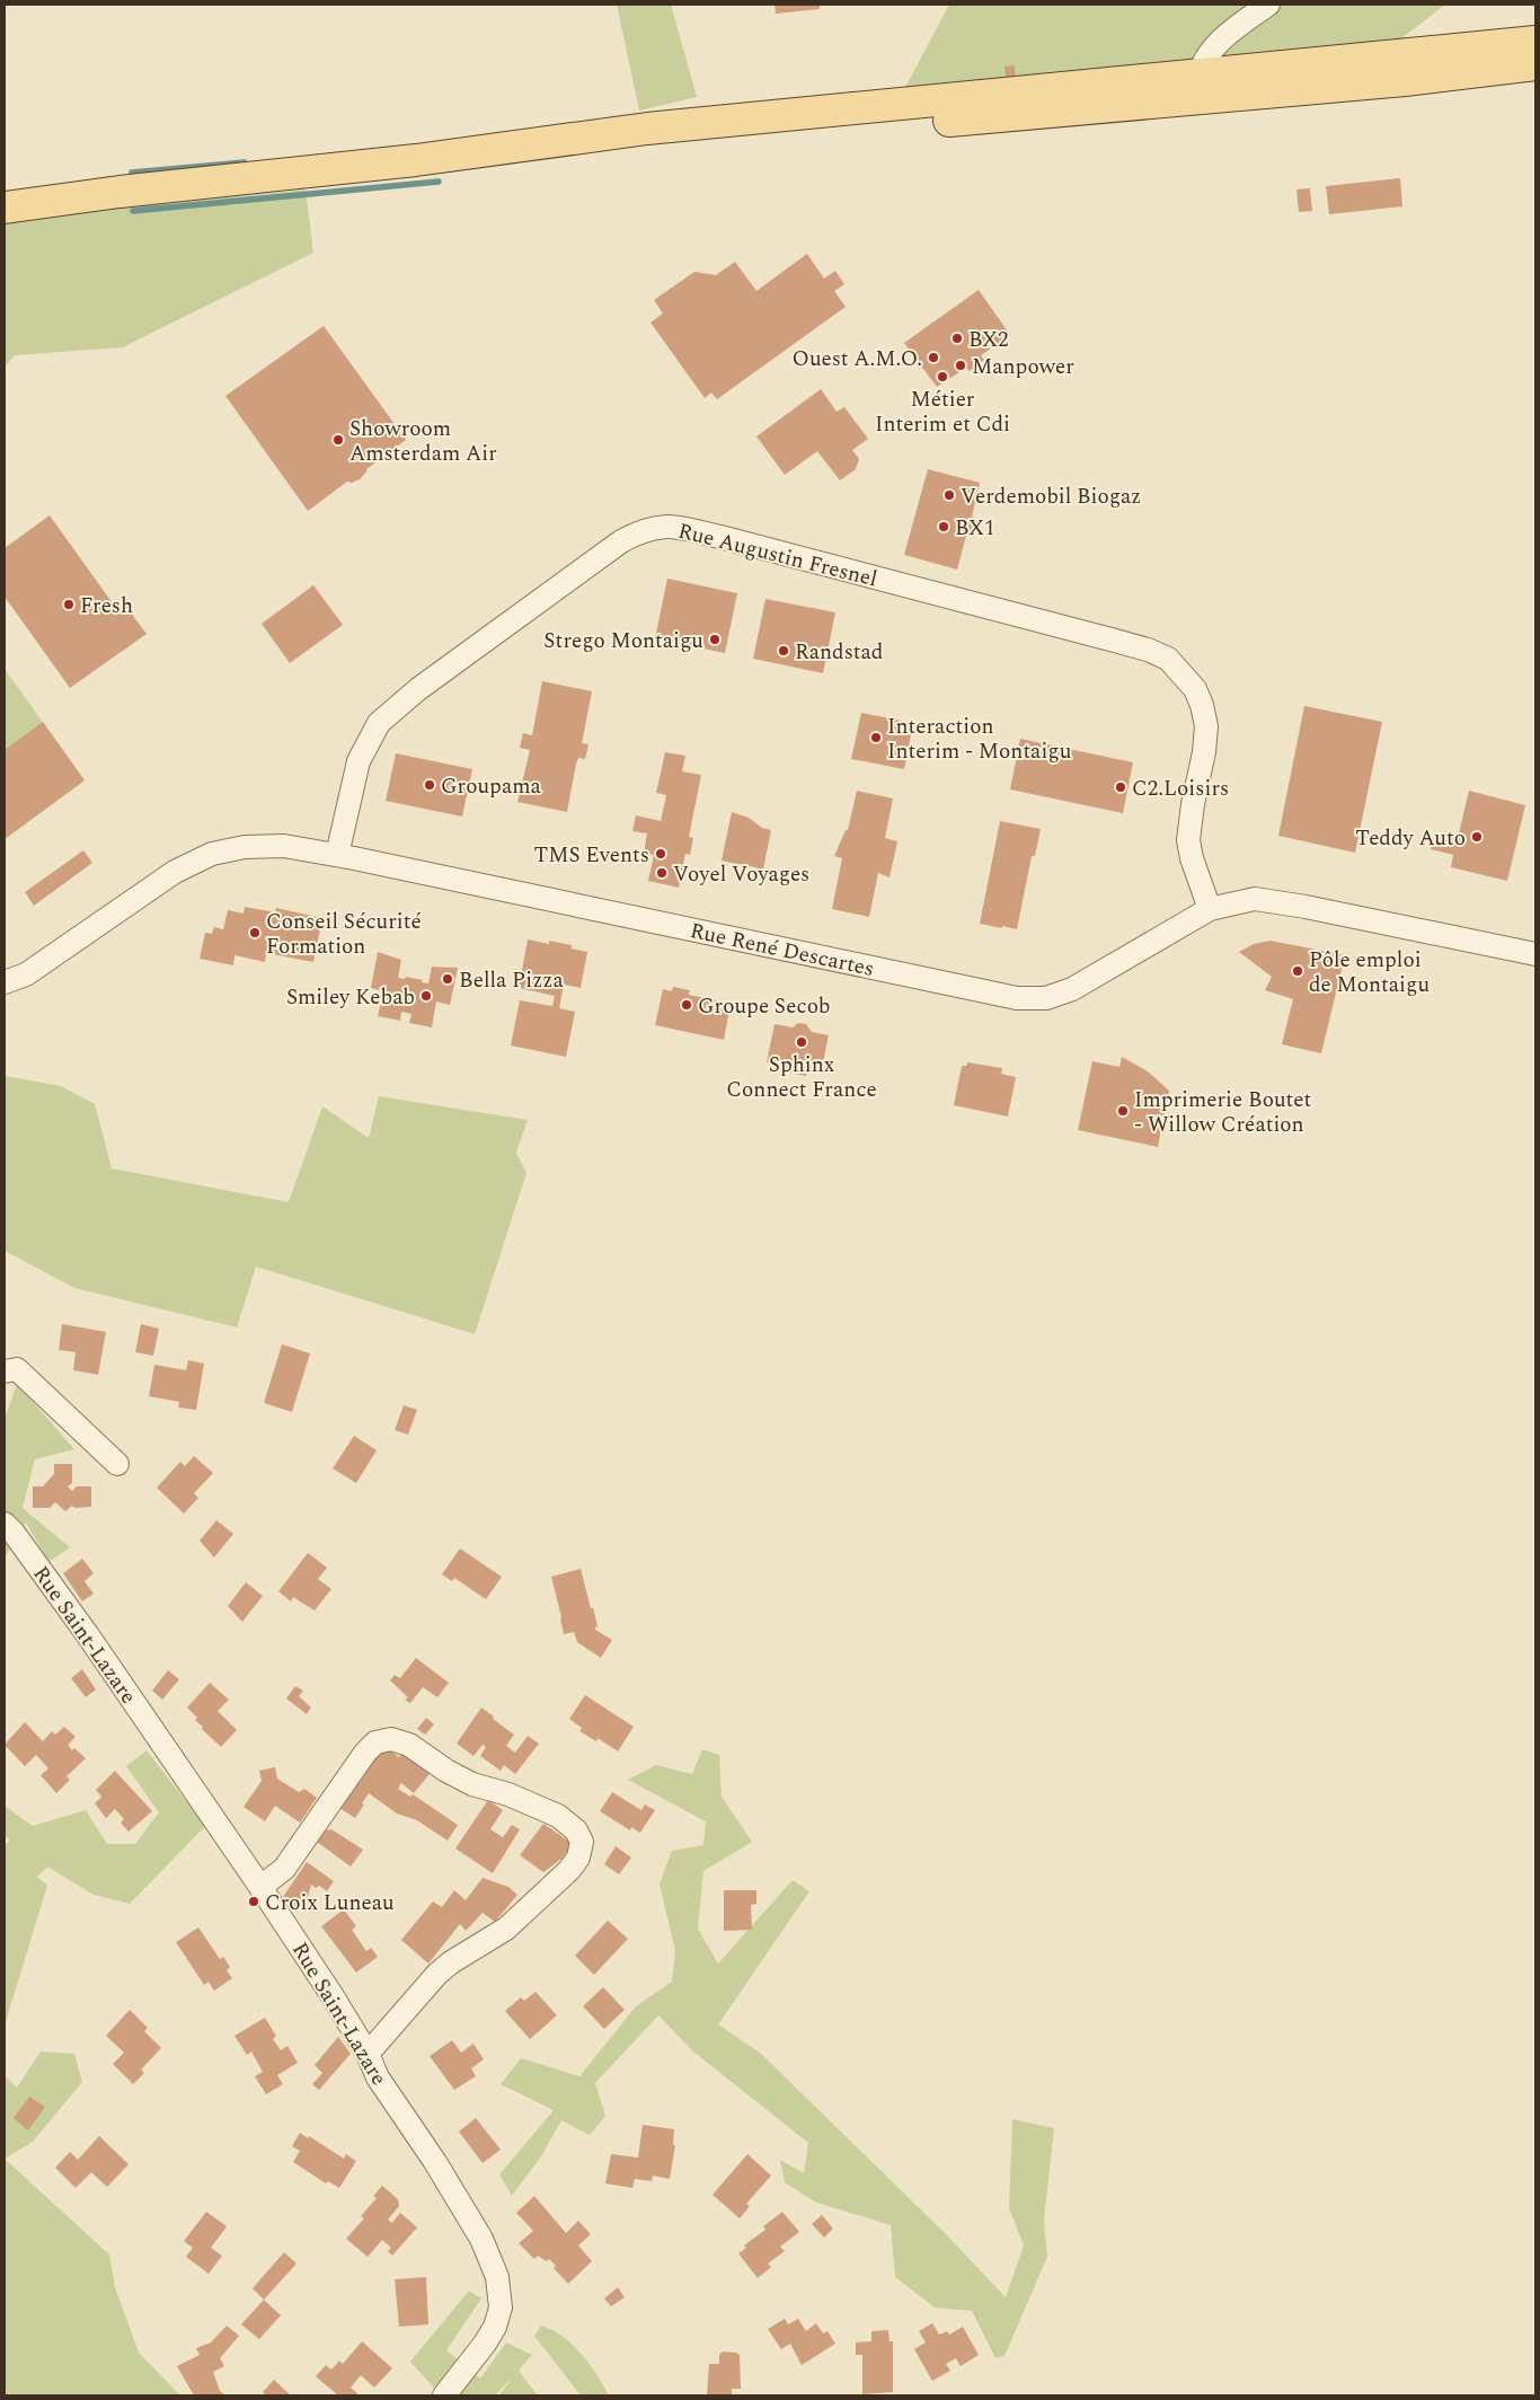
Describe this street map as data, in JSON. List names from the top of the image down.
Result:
{
  "streets": {
    "street": ["Rue Augustin Fresnel", "Rue René Descartes", "Rue Saint-Lazare"]
  },
  "crossings": [
    ["Rue Augustin Fresnel", "Rue René Descartes"]
  ],
  "places": [
    "BX2",
    "Ouest A.M.O.",
    "Manpower",
    "Métier Interim et Cdi",
    "Showroom Amsterdam Air",
    "Verdemobil Biogaz",
    "BX1",
    "Fresh",
    "Strego Montaigu",
    "Randstad",
    "Interaction Interim - Montaigu",
    "Groupama",
    "C2.Loisirs",
    "Teddy Auto",
    "TMS Events",
    "Voyel Voyages",
    "Conseil Sécurité Formation",
    "Pôle emploi de Montaigu",
    "Bella Pizza",
    "Smiley Kebab",
    "Groupe Secob",
    "Sphinx Connect France",
    "Imprimerie Boutet - Willow Création",
    "Croix Luneau"
  ]
}
